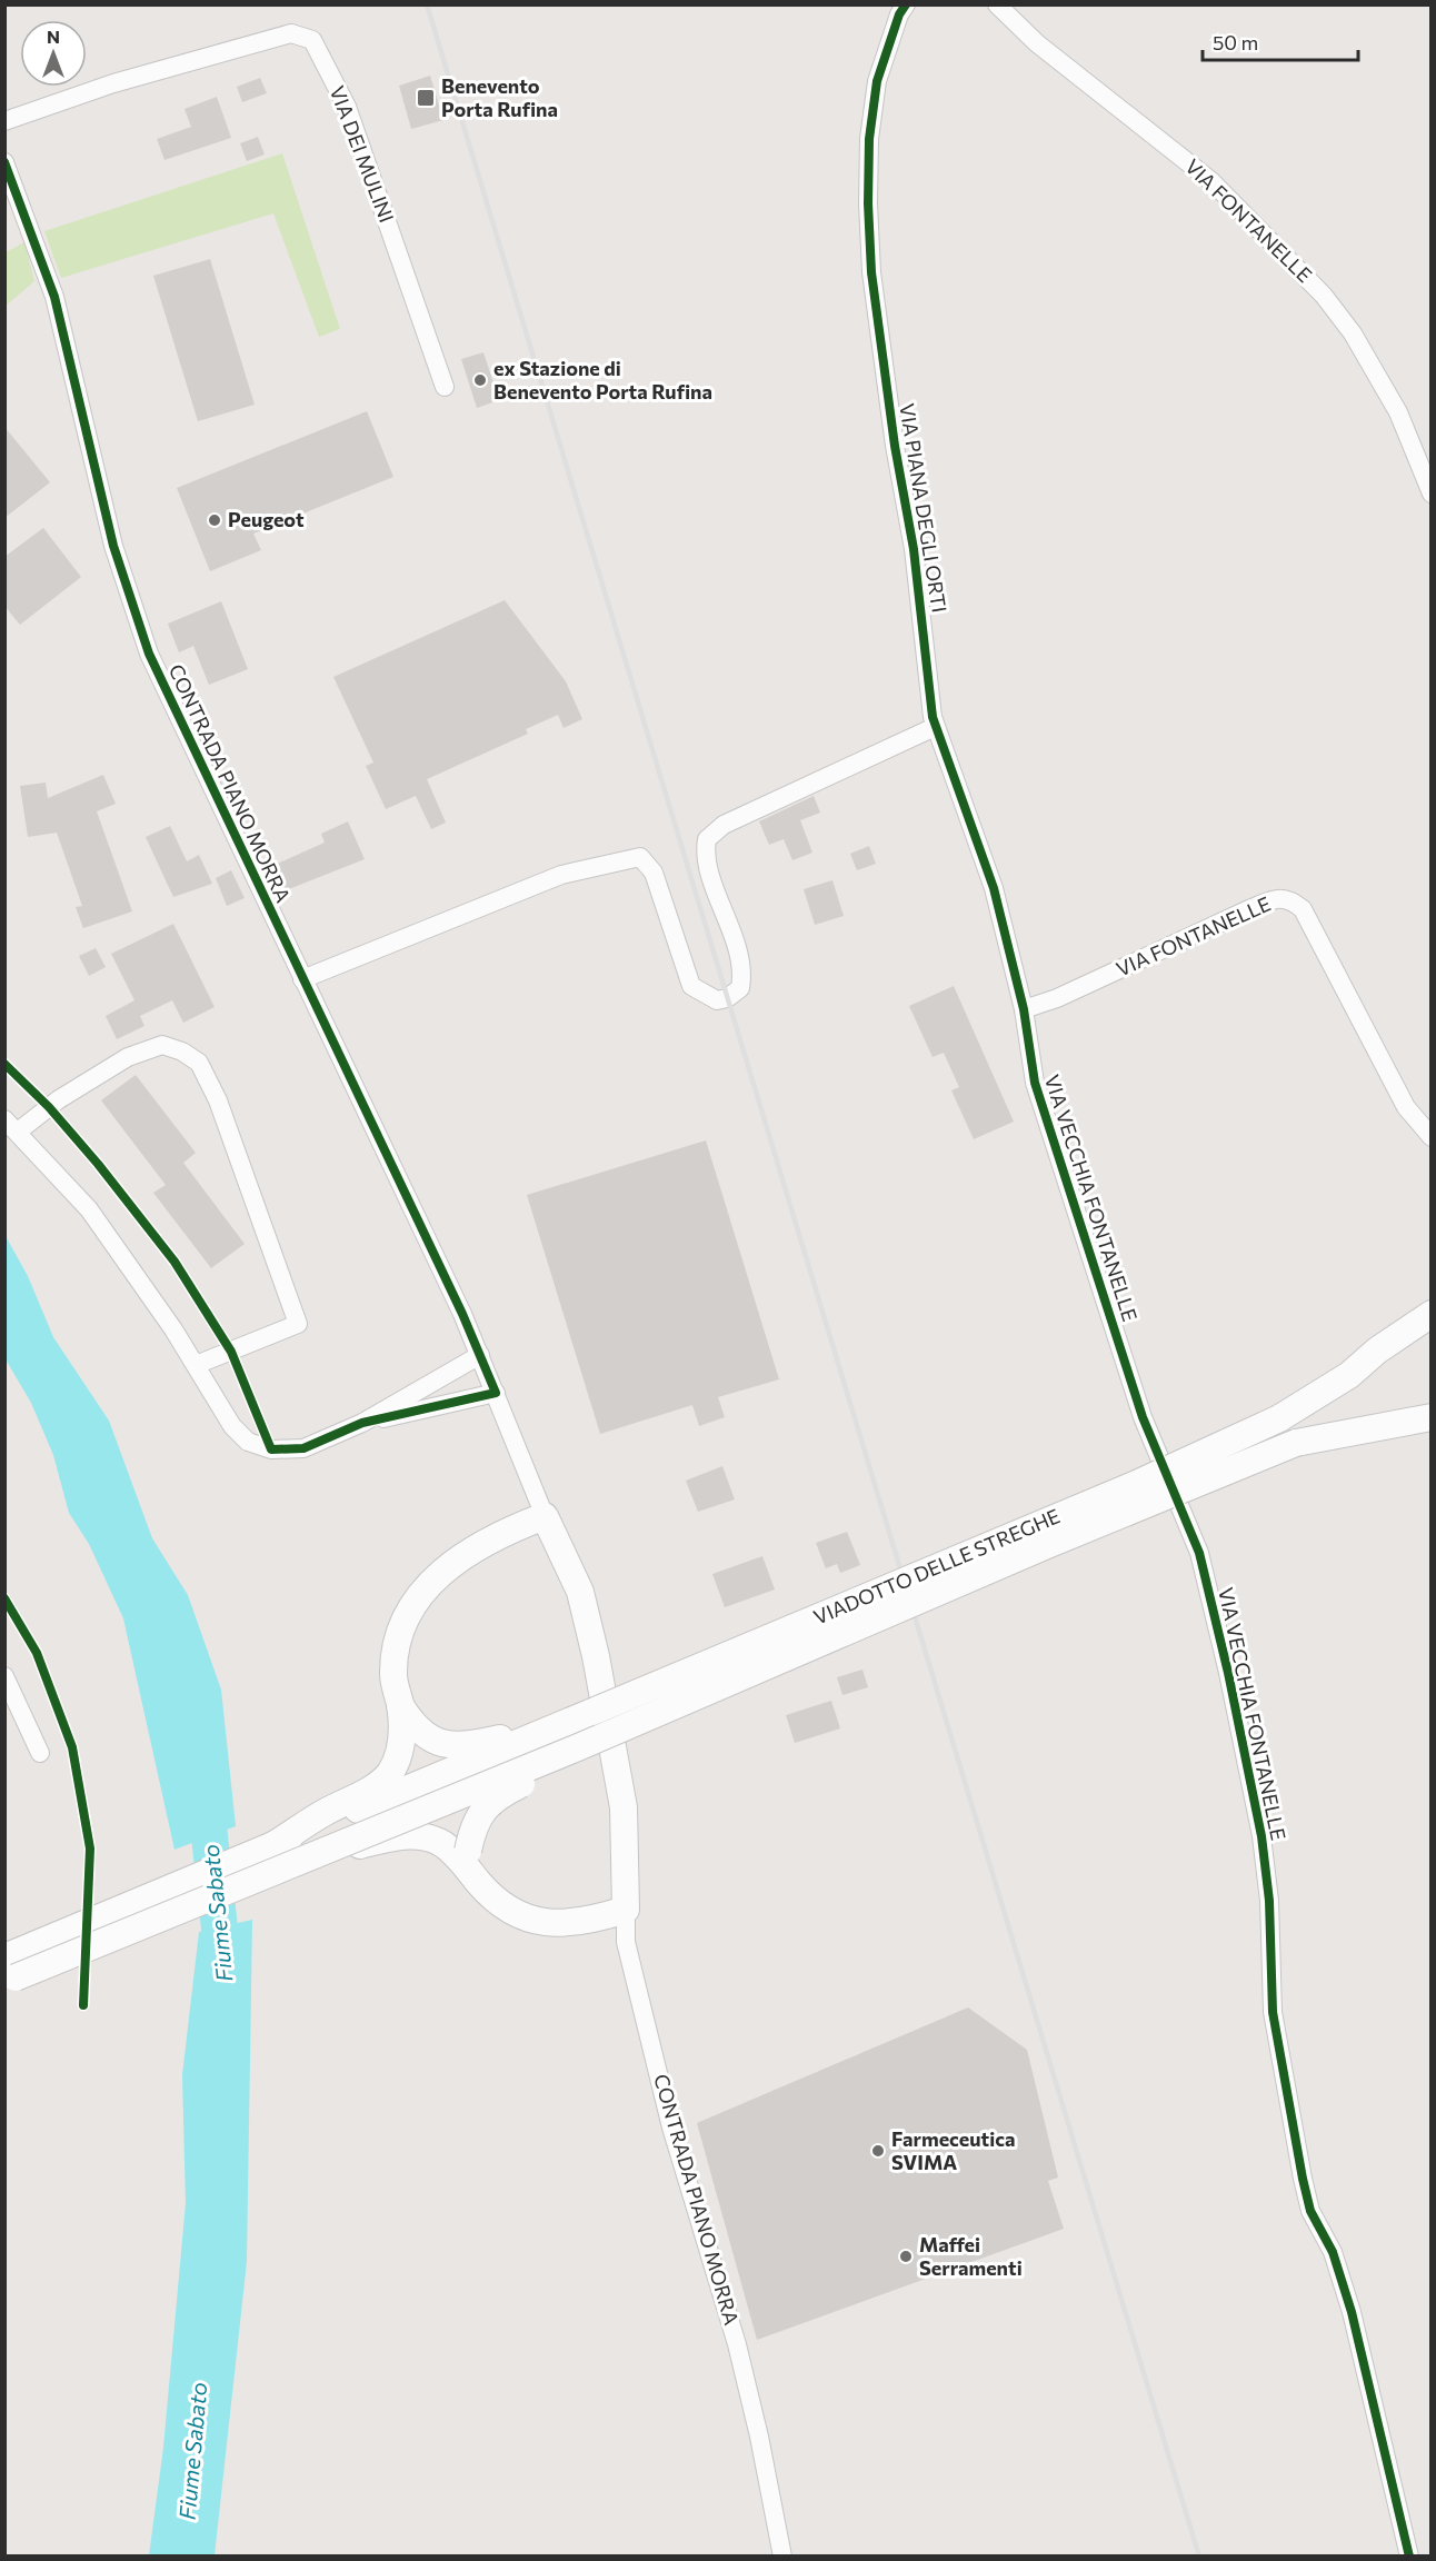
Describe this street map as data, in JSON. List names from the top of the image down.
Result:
{
  "streets": {
    "main road": ["CONTRADA PIANO MORRA", "VIADOTTO DELLE STREGHE"],
    "street": [
      "VIA DEI MULINI",
      "VIA FONTANELLE",
      "VIA PIANA DEGLI ORTI",
      "VIA VECCHIA FONTANELLE"
    ]
  },
  "crossings": [
    ["VIA FONTANELLE", "VIA PIANA DEGLI ORTI"],
    ["VIA FONTANELLE", "VIA VECCHIA FONTANELLE"],
    ["VIA PIANA DEGLI ORTI", "VIA VECCHIA FONTANELLE"]
  ],
  "water": ["Fiume Sabato"],
  "places": {
    "transit": ["Benevento Porta Rufina"],
    "other": [
      "ex Stazione di Benevento Porta Rufina",
      "Peugeot",
      "Farmeceutica SVIMA",
      "Maffei Serramenti"
    ]
  },
  "scale_bar": "50 m",
  "north": "top"
}
